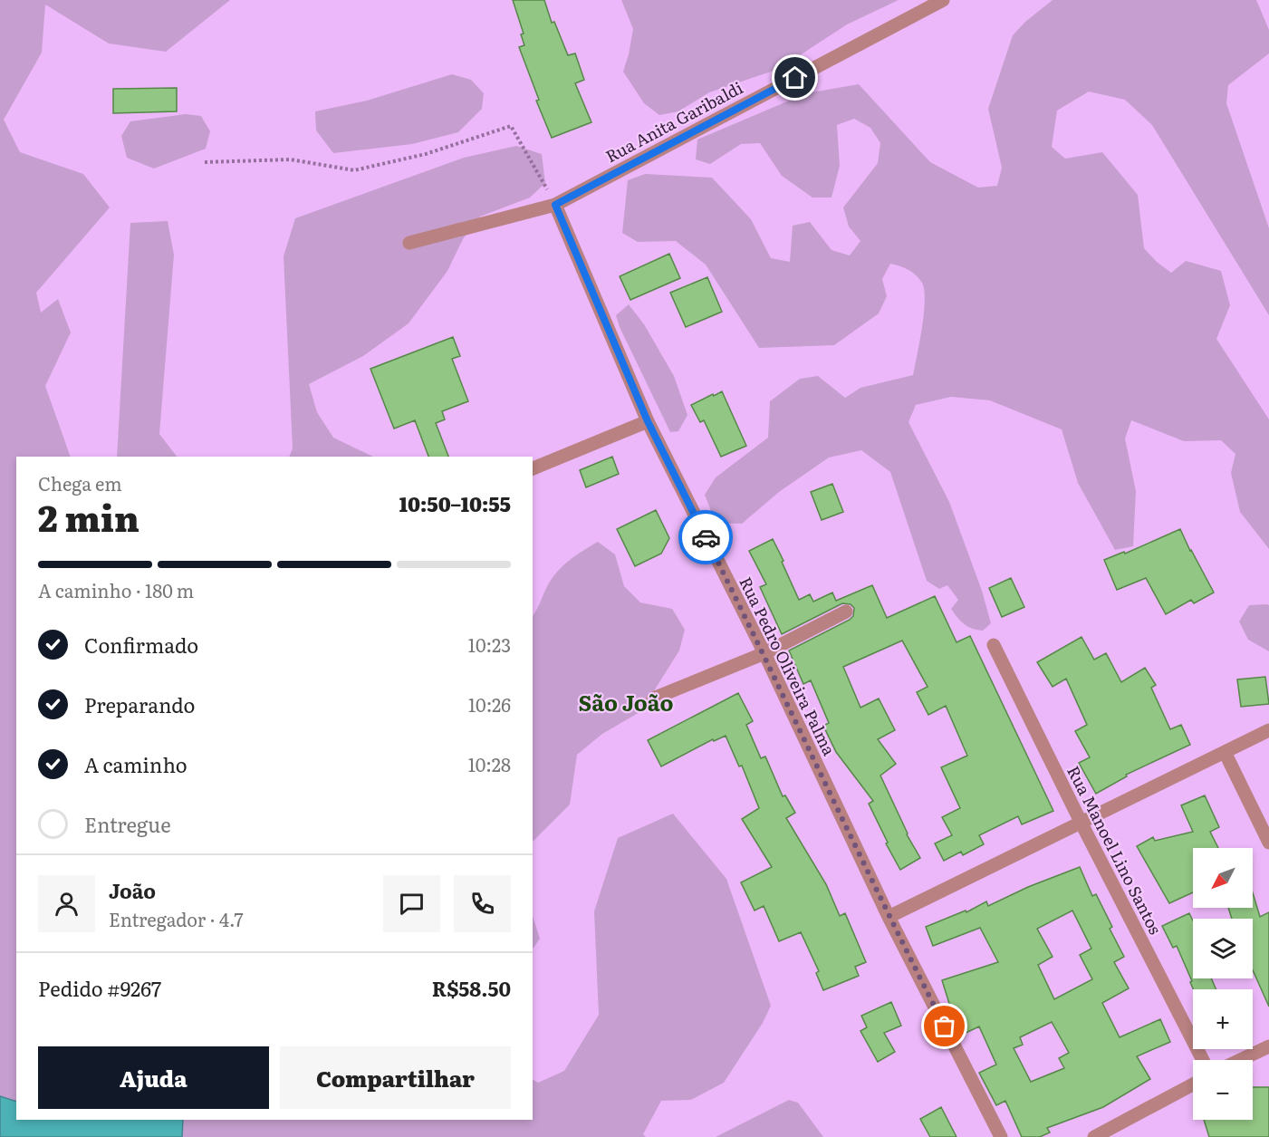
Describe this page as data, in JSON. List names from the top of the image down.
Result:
{
  "streets": {
    "street": ["Rua Anita Garibaldi", "Rua Pedro Oliveira Palma", "Rua Manoel Lino Santos"]
  },
  "crossings": [
    ["Rua Anita Garibaldi", "Rua Pedro Oliveira Palma"]
  ],
  "districts": ["São João"],
  "north": "bottom left",
  "page": {
    "heading": ["2 min", "Chega em", "10:50–10:55"],
    "panel": [
      "João",
      "Entregador · 4.7",
      "Pedido #9267",
      "R$58.50"
    ],
    "bar": "A caminho · 180 m",
    "list": [
      ["Confirmado", "10:23"],
      ["Preparando", "10:26"],
      ["A caminho", "10:28"],
      "Entregue"
    ],
    "map_buttons": ["+", "−"],
    "buttons": ["Ajuda", "Compartilhar"]
  }
}
